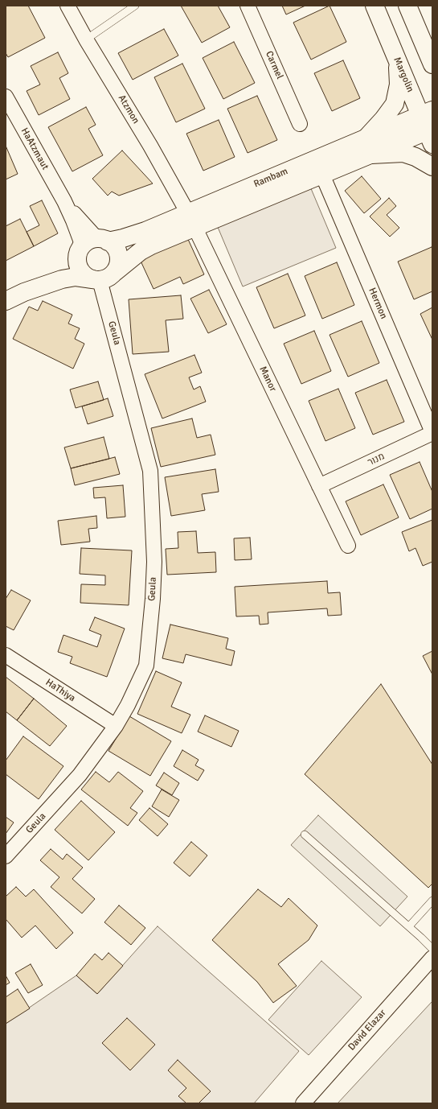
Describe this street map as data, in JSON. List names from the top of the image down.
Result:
{
  "streets": {
    "street": [
      "Carmel",
      "Margolin",
      "Atzmon",
      "HaAtzmaut",
      "Rambam",
      "Hermon",
      "Geula",
      "Manor",
      "מנור",
      "HaThiya",
      "David Elazar"
    ]
  },
  "crossings": [
    ["Margolin", "Rambam"],
    ["Atzmon", "Rambam"],
    ["Atzmon", "Manor"],
    ["HaAtzmaut", "Rambam"],
    ["HaAtzmaut", "Geula"],
    ["Rambam", "Hermon"],
    ["Rambam", "Geula"],
    ["Rambam", "Manor"],
    ["Hermon", "מנור"],
    ["Geula", "HaThiya"],
    ["Manor", "מנור"]
  ]
}
